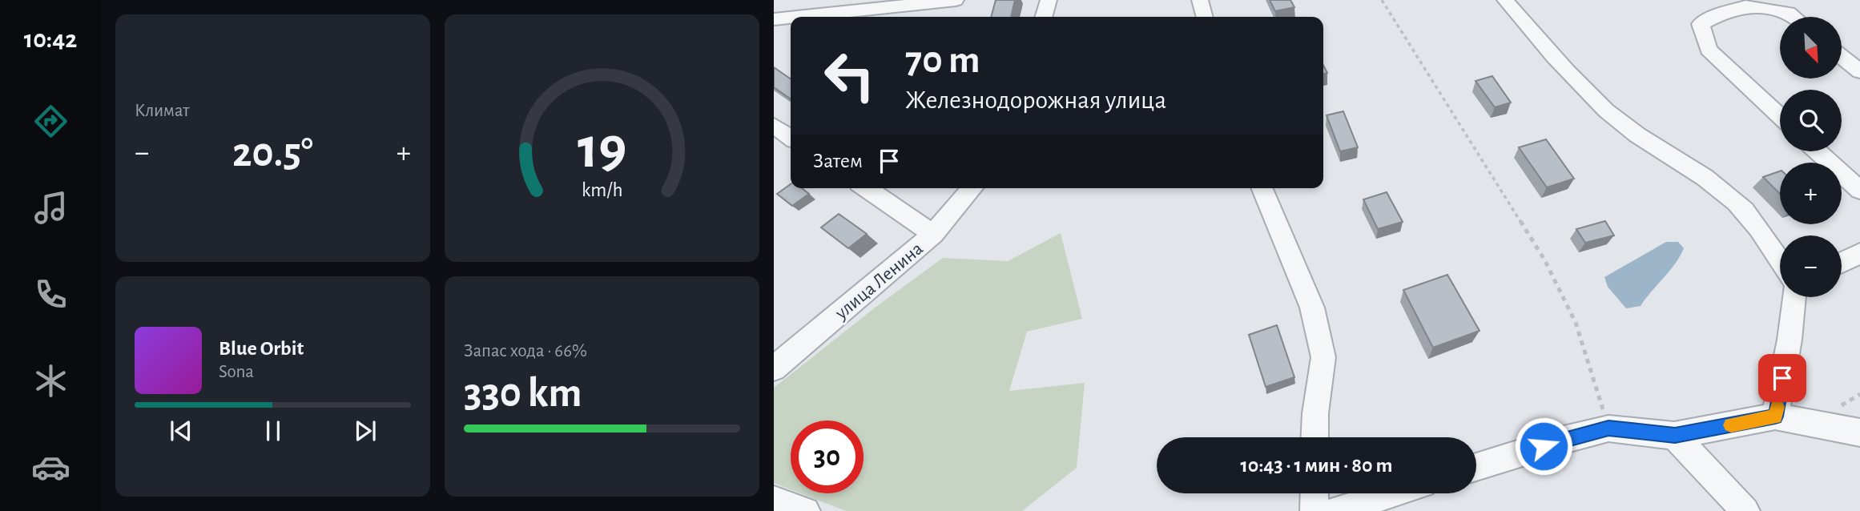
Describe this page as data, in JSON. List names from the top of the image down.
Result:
{
  "streets": {
    "street": ["улица Ленина"]
  },
  "north": "bottom right",
  "page": {
    "tabs": "10:42",
    "tile": [
      "Климат",
      ["Запас хода · 66%", "330 km"]
    ],
    "map_buttons": ["+", "−"],
    "turn": ["70 m", "Железнодорожная улица"],
    "heat": ["−", "20.5°", "+"],
    "then": "Затем",
    "song": ["Blue Orbit", "Sona"],
    "limit": "30",
    "trip": "10:43 · 1 мин · 80 m",
    "gauge": ["19", "km/h"]
  }
}
